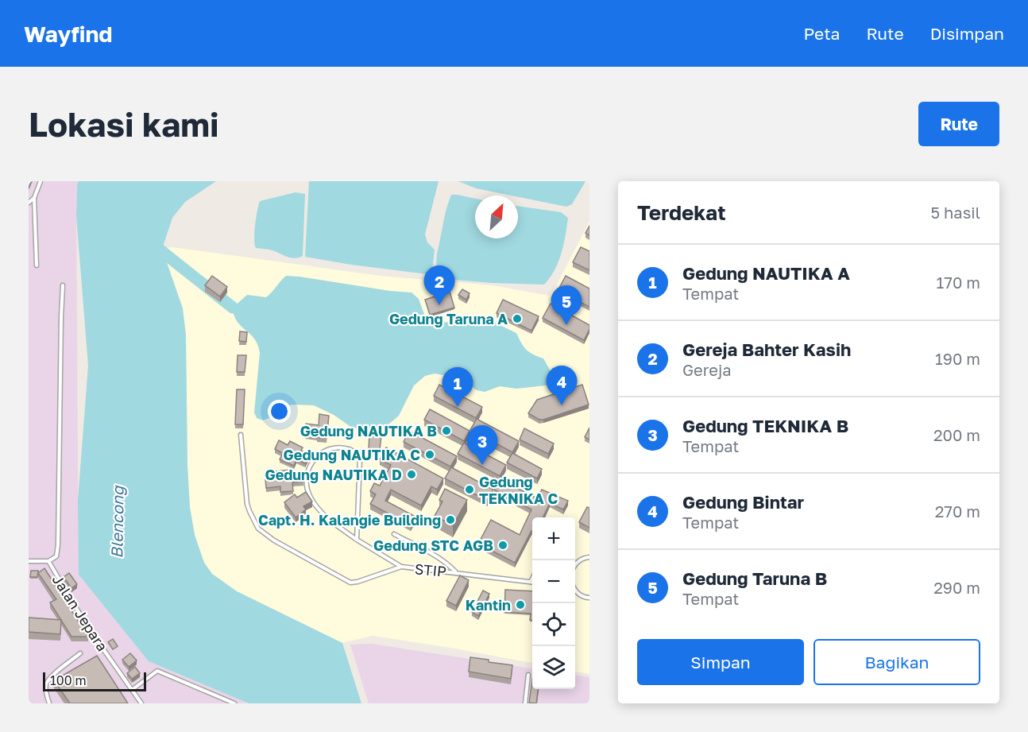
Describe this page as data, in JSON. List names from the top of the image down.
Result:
{
  "streets": {
    "lane": ["STIP", "Jalan Jepara"]
  },
  "water": ["Blencong"],
  "places": [
    "Gedung Taruna A",
    "Gedung NAUTIKA B",
    "Gedung NAUTIKA C",
    "Gedung NAUTIKA D",
    "Gedung TEKNIKA C",
    "Capt. H. Kalangie Building",
    "Gedung STC AGB",
    "Kantin"
  ],
  "scale_bar": "100 m",
  "north": "top right",
  "page": {
    "header": "Wayfind",
    "nav": ["Peta", "Rute", "Disimpan"],
    "buttons": [
      "Rute",
      ["Simpan", "Bagikan"]
    ],
    "title": "Lokasi kami",
    "heading": ["Terdekat", "5 hasil"],
    "list": [
      {
        "mark": "1",
        "name": "Gedung NAUTIKA A",
        "note": "Tempat",
        "value": "170 m"
      },
      {
        "mark": "2",
        "name": "Gereja Bahter Kasih",
        "note": "Gereja",
        "value": "190 m"
      },
      {
        "mark": "3",
        "name": "Gedung TEKNIKA B",
        "note": "Tempat",
        "value": "200 m"
      },
      {
        "mark": "4",
        "name": "Gedung Bintar",
        "note": "Tempat",
        "value": "270 m"
      },
      {
        "mark": "5",
        "name": "Gedung Taruna B",
        "note": "Tempat",
        "value": "290 m"
      }
    ],
    "pins": [
      "2",
      "5",
      "4",
      "1",
      "3"
    ],
    "map_buttons": ["+", "−"],
    "scale": "100 m"
  }
}
